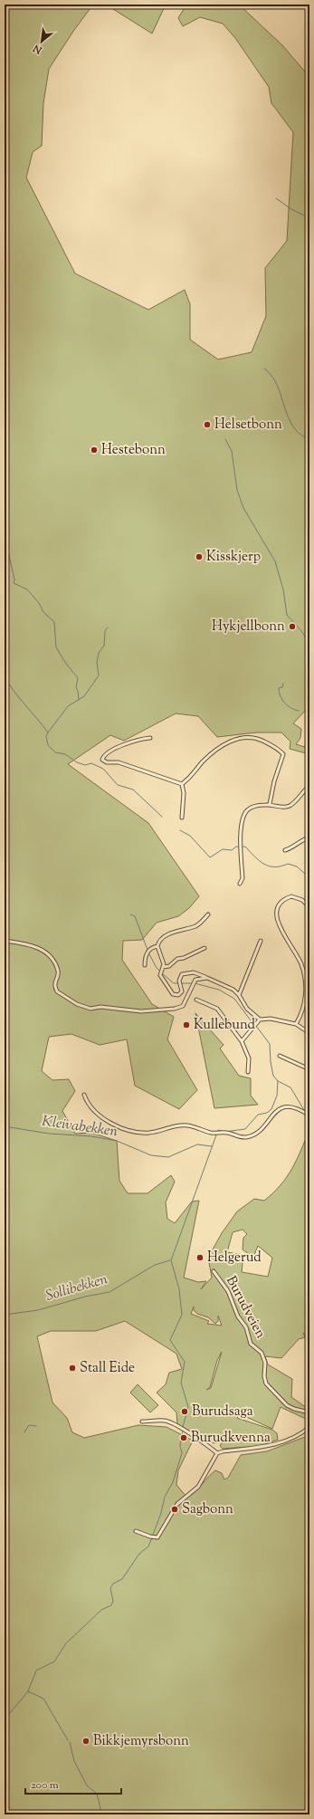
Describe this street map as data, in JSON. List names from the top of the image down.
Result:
{
  "streets": {
    "street": ["Burudveien"]
  },
  "water": ["Kleivabekken", "Sollibekken"],
  "places": [
    "Helsetbonn",
    "Hestebonn",
    "Kisskjerp",
    "Hykjellbonn",
    "Kullebund",
    "Helgerud",
    "Stall Eide",
    "Burudsaga",
    "Burudkvenna",
    "Sagbonn",
    "Bikkjemyrsbonn"
  ],
  "scale_bar": "200 m",
  "north": "bottom left"
}
